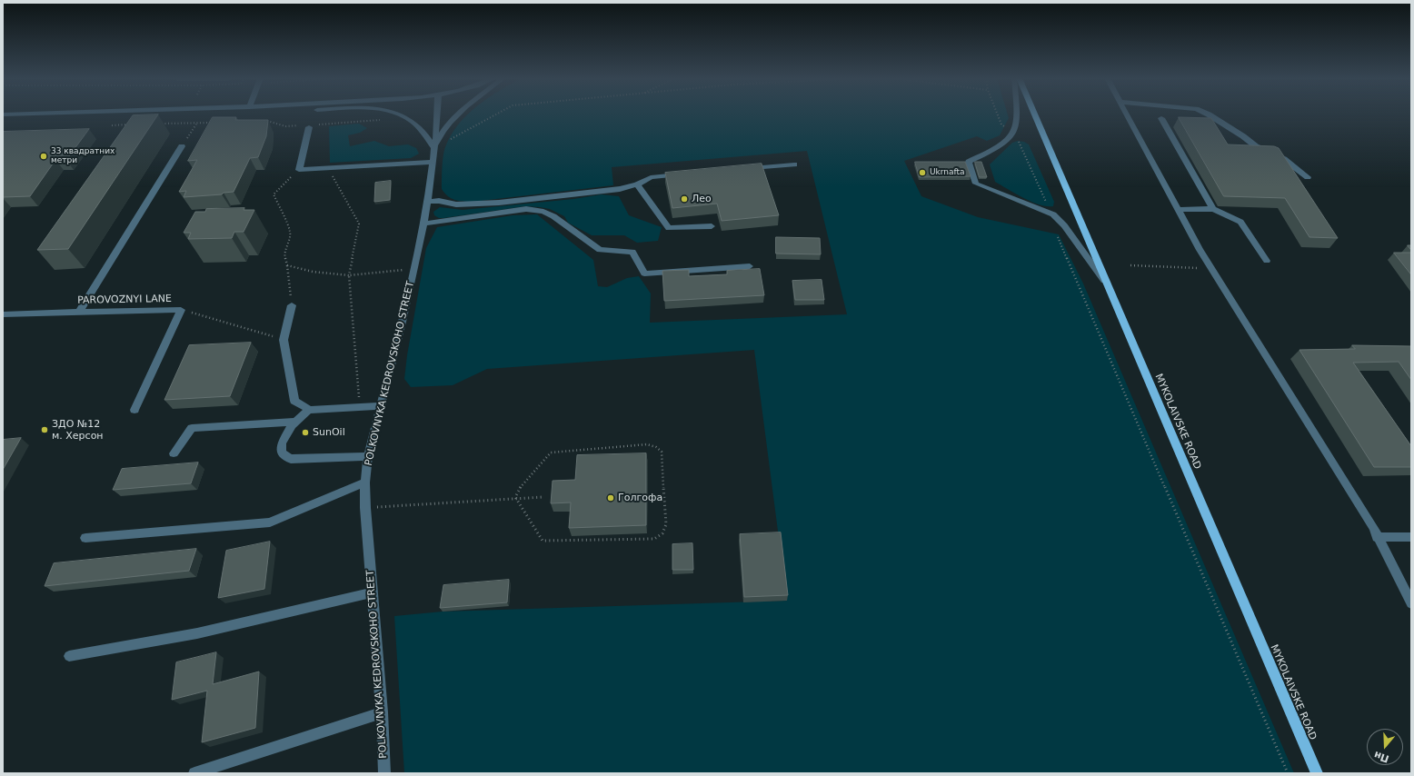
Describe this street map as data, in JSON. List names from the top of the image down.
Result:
{
  "streets": {
    "main road": ["MYKOLAIVSKE ROAD"],
    "street": ["PAROVOZNYI LANE", "POLKOVNYKA KEDROVSKOHO STREET"]
  },
  "places": [
    "33 квадратних метри",
    "Ukrnafta",
    "Лео",
    "ЗДО №12 м. Херсон",
    "SunOil",
    "Голгофа"
  ],
  "north": "bottom"
}
